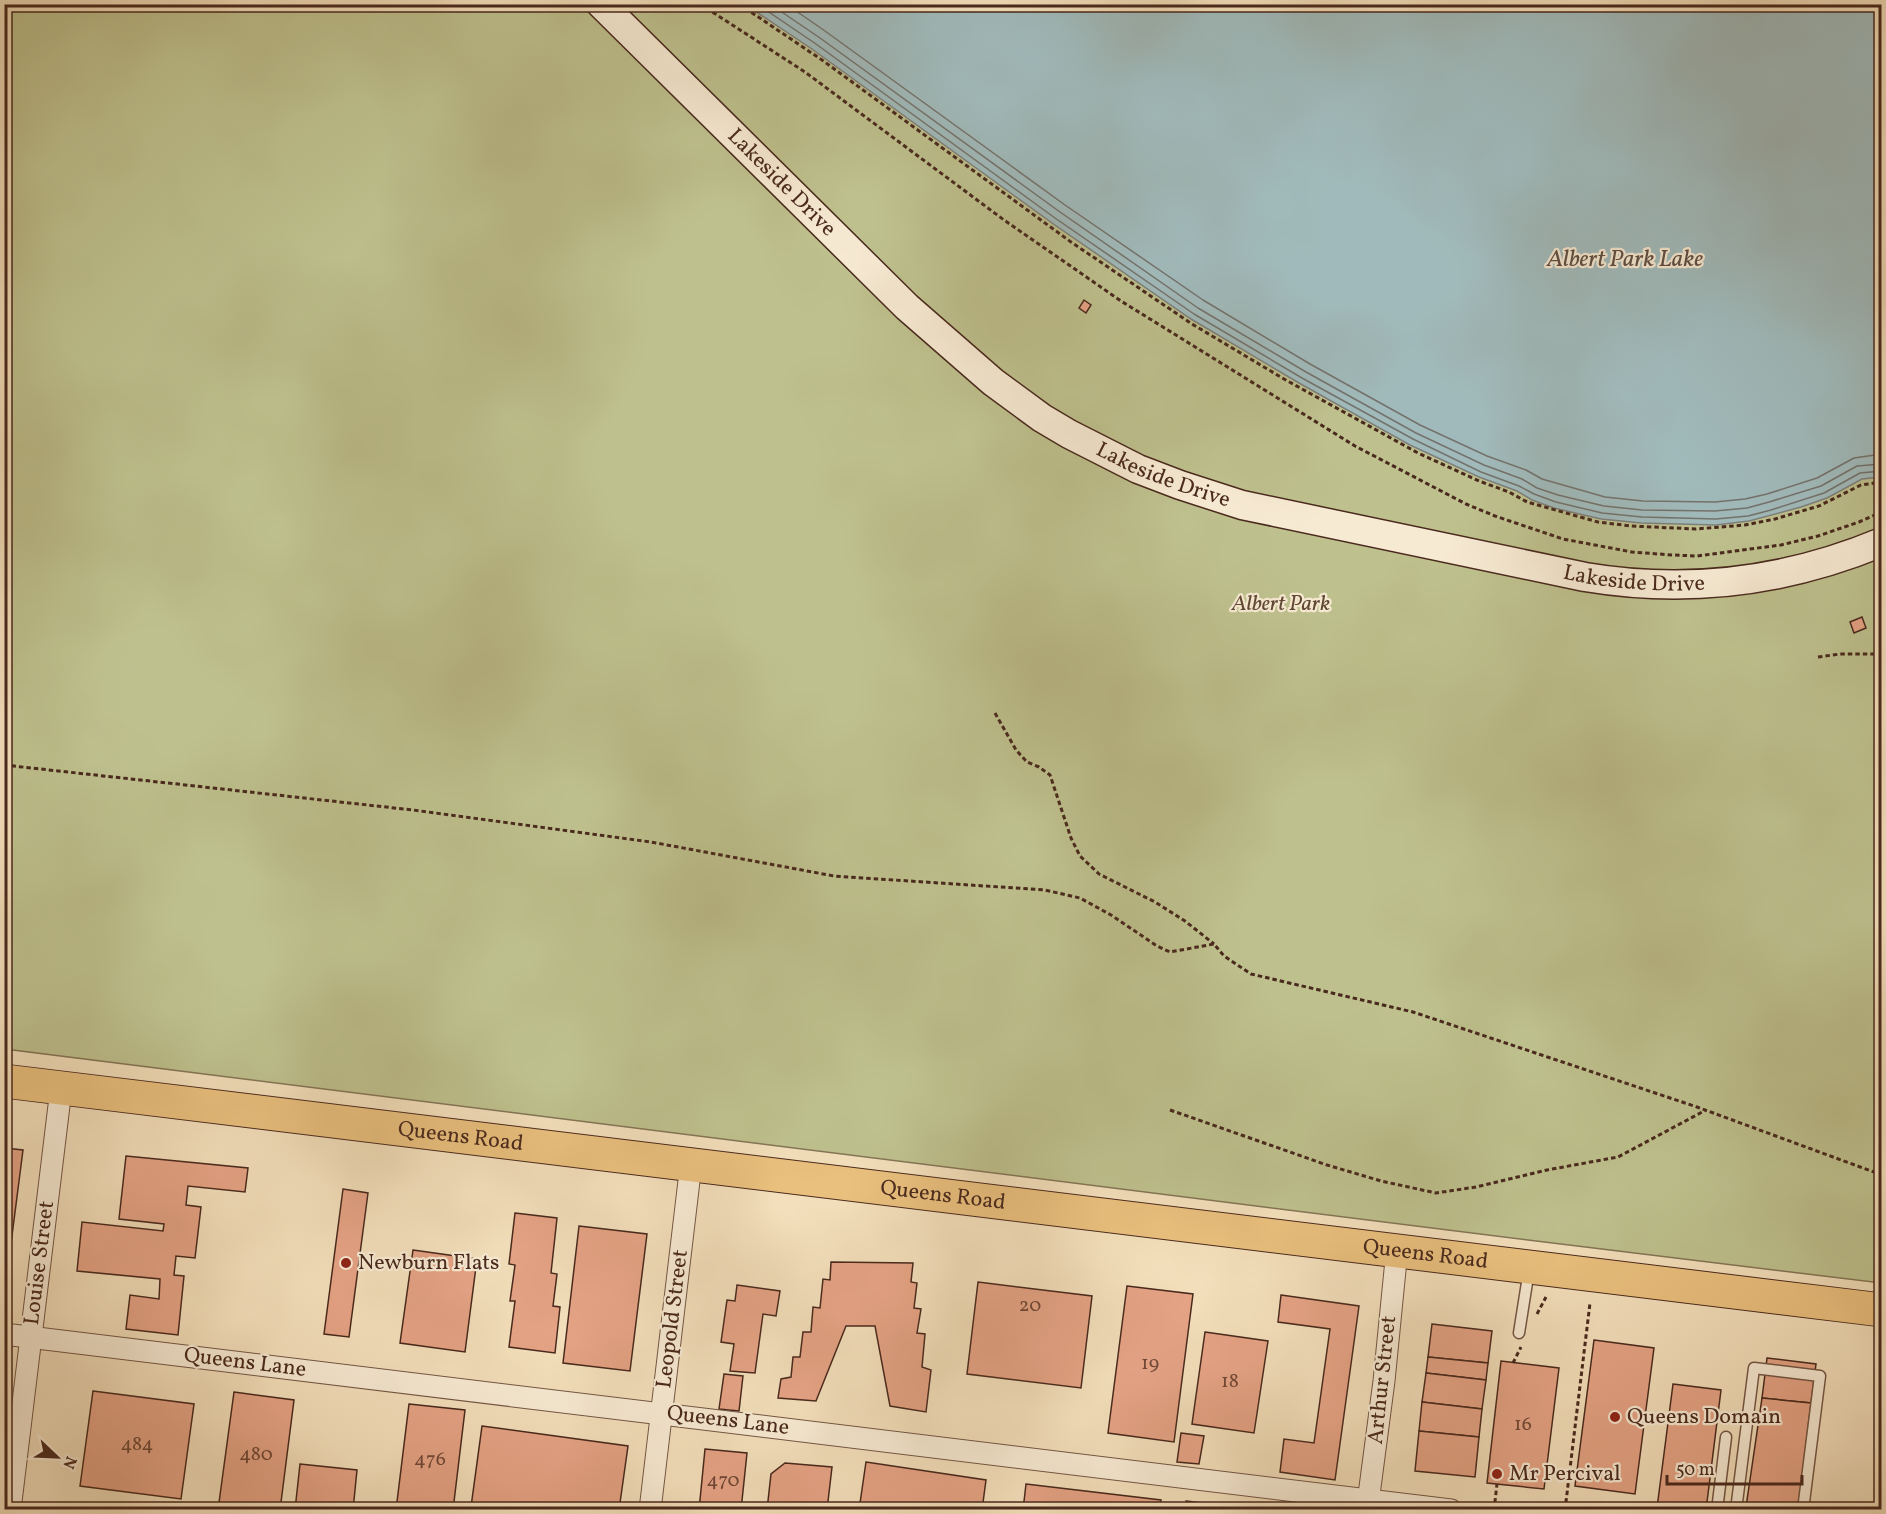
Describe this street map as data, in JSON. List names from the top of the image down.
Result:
{
  "streets": {
    "highway": ["Queens Road"],
    "street": [
      "Lakeside Drive",
      "Louise Street",
      "Leopold Street",
      "Queens Lane",
      "Arthur Street"
    ]
  },
  "crossings": [
    ["Queens Road", "Louise Street"],
    ["Queens Road", "Leopold Street"],
    ["Queens Road", "Arthur Street"],
    ["Louise Street", "Queens Lane"],
    ["Leopold Street", "Queens Lane"],
    ["Queens Lane", "Arthur Street"]
  ],
  "water": ["Albert Park Lake"],
  "parks": ["Albert Park"],
  "places": ["Newburn Flats", "Queens Domain", "Mr Percival"],
  "house_numbers": [
    "20",
    "19",
    "18",
    "16",
    "484",
    "480",
    "476",
    "470"
  ],
  "scale_bar": "50 m",
  "north": "bottom right"
}
